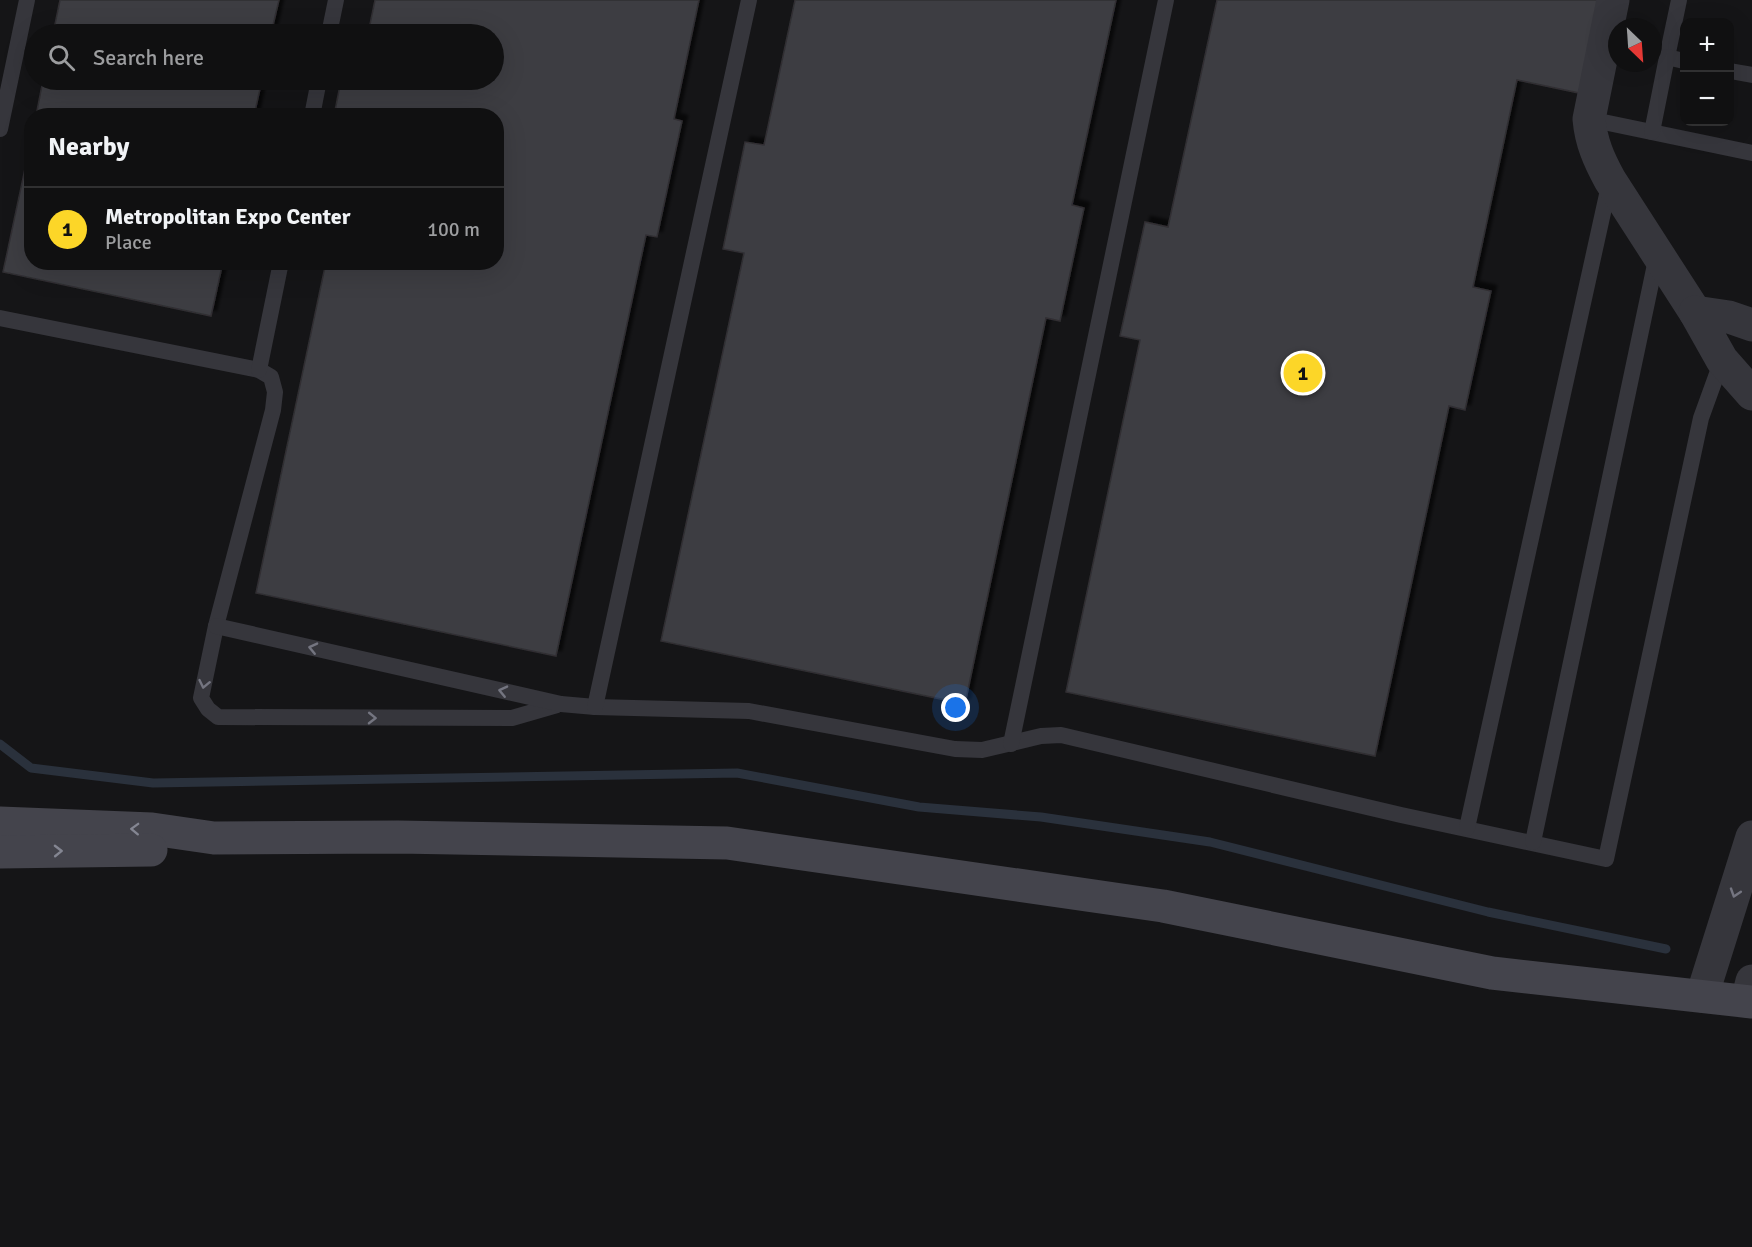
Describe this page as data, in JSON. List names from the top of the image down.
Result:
{
  "north": "bottom right",
  "page": {
    "map_buttons": ["+", "−"],
    "search": "Search here",
    "heading": "Nearby",
    "list": [
      {
        "mark": "1",
        "name": "Metropolitan Expo Center",
        "note": "Place",
        "value": "100 m"
      }
    ],
    "pins": "1"
  }
}
